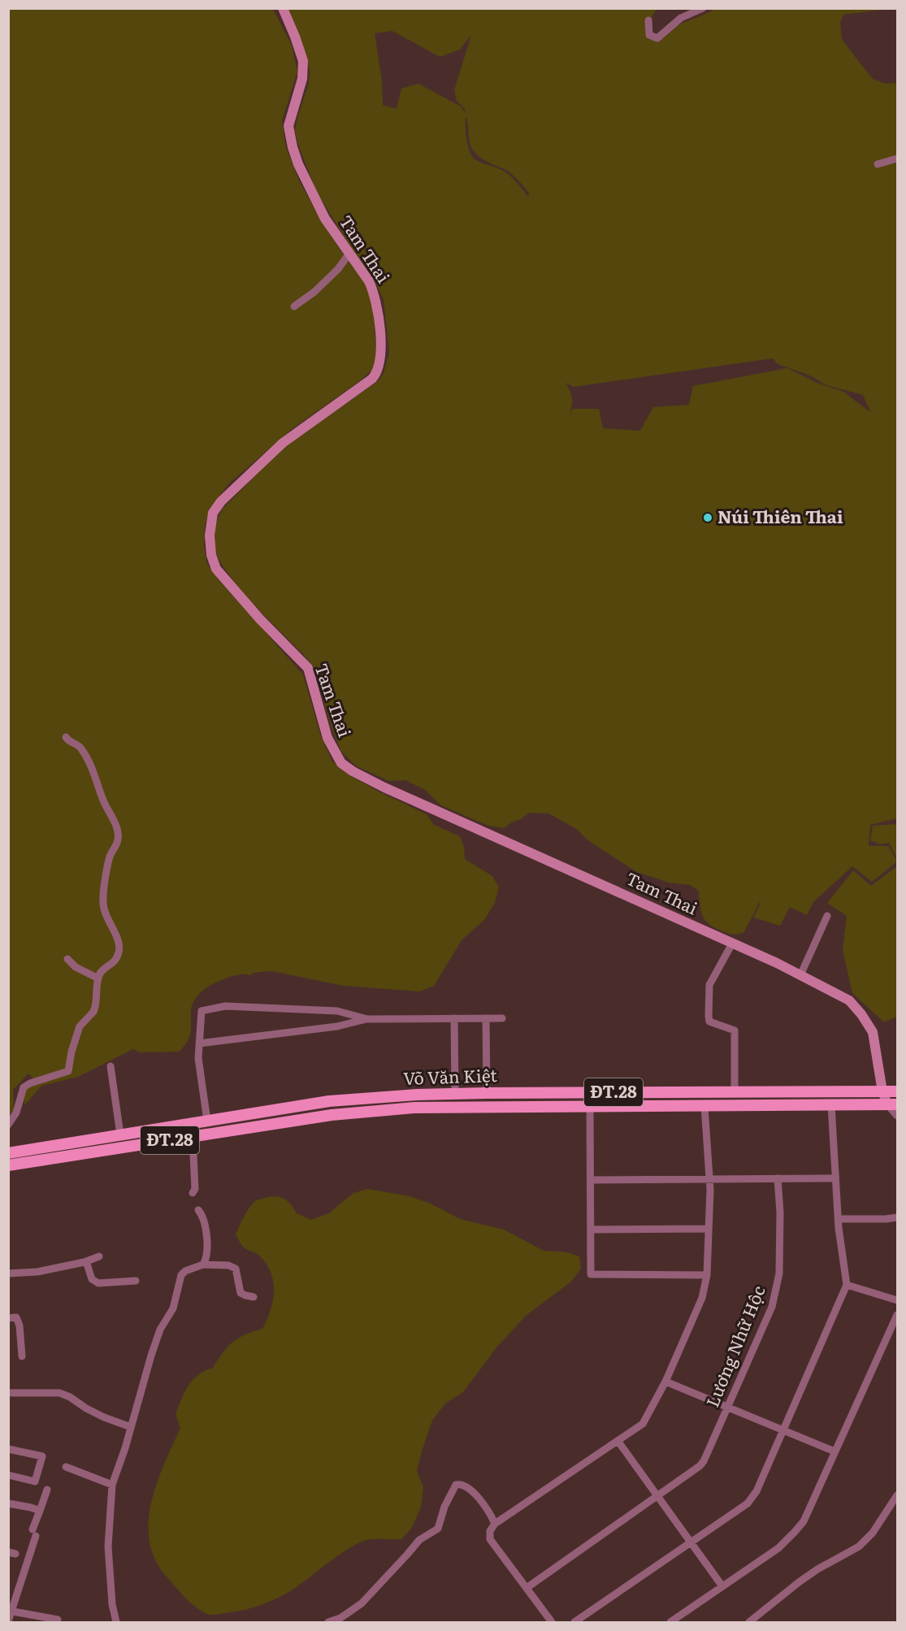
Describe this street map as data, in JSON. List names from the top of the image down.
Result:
{
  "streets": {
    "main road": ["Võ Văn Kiệt", "ĐT.28"],
    "street": ["Tam Thai", "Lương Nhữ Hộc"]
  },
  "crossings": [
    ["Tam Thai", "Võ Văn Kiệt"]
  ],
  "places": ["Núi Thiên Thai"]
}
